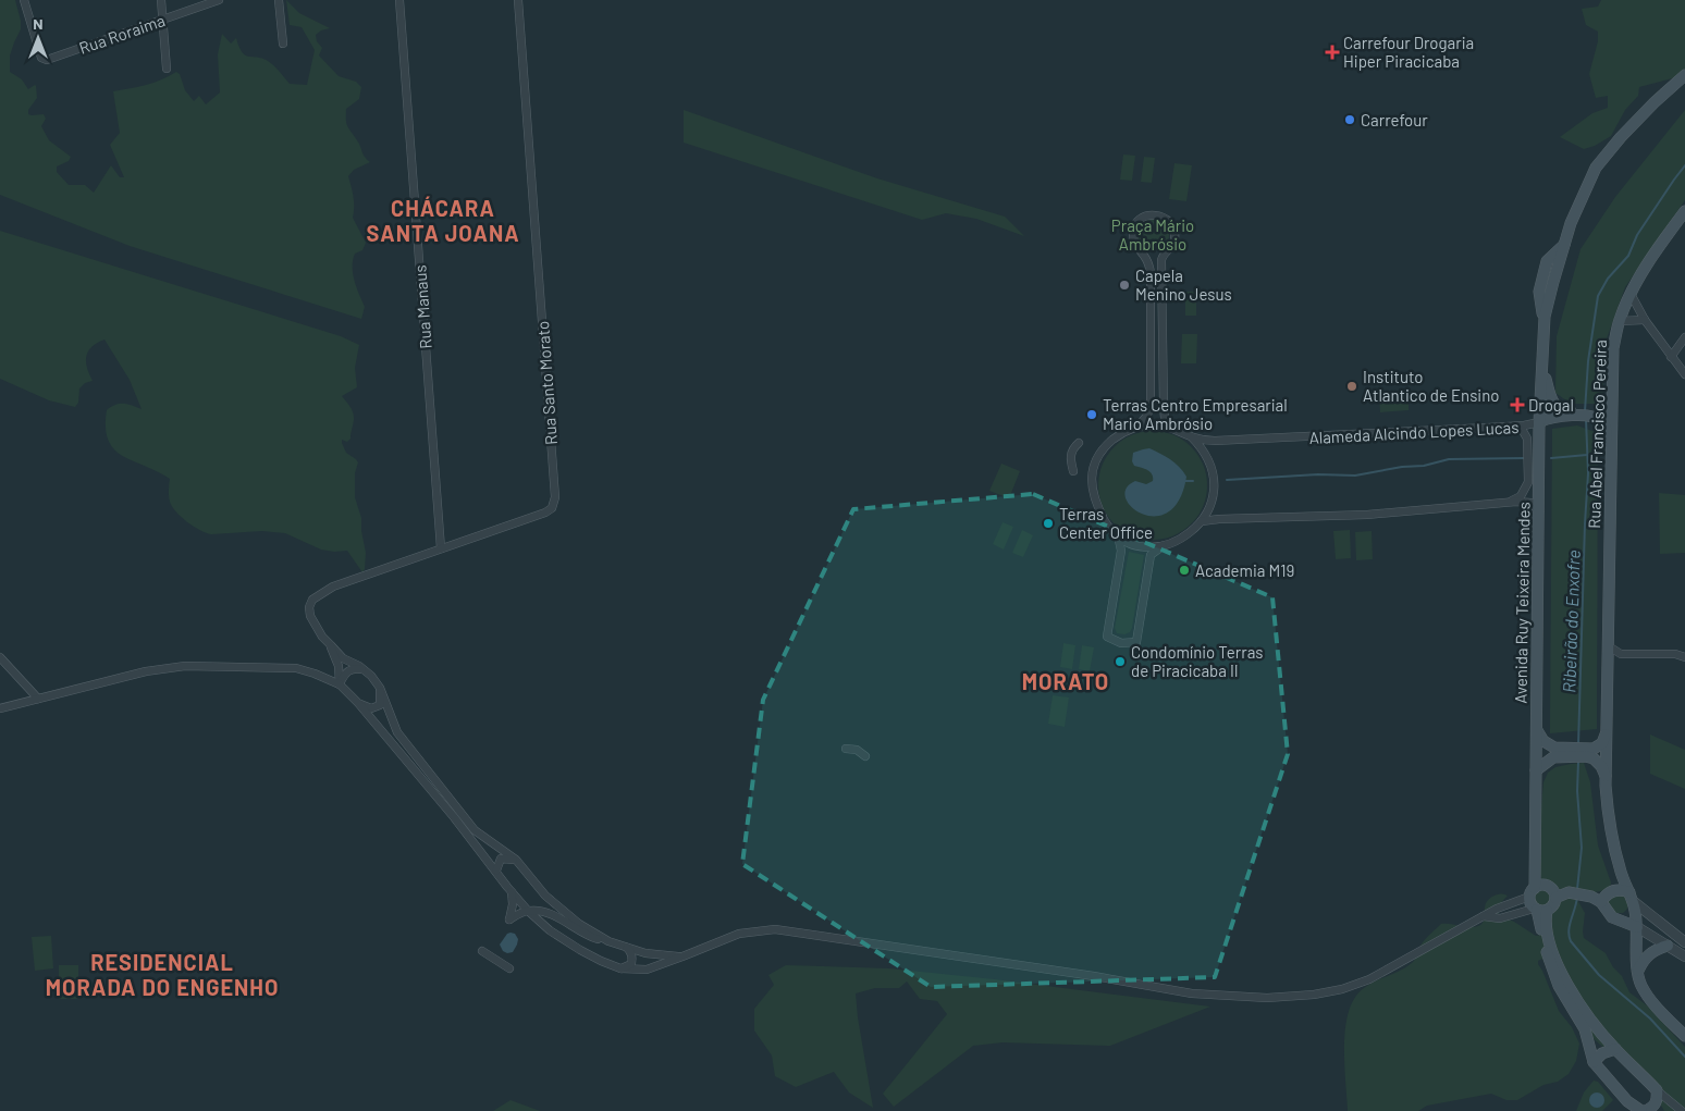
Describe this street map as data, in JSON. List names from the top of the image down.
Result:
{
  "streets": {
    "main road": ["Rua Abel Francisco Pereira", "Avenida Ruy Teixeira Mendes"],
    "street": [
      "Rua Roraima",
      "Rua Manaus",
      "Rua Santo Morato",
      "Alameda Alcindo Lopes Lucas"
    ]
  },
  "crossings": [
    ["Rua Manaus", "Rua Santo Morato"],
    ["Alameda Alcindo Lopes Lucas", "Avenida Ruy Teixeira Mendes"]
  ],
  "districts": ["CHÁCARA SANTA JOANA", "MORATO", "RESIDENCIAL MORADA DO ENGENHO"],
  "water": ["Ribeirão do Enxofre"],
  "parks": ["Praça Mário Ambrósio"],
  "places": {
    "health": ["Carrefour Drogaria Hiper Piracicaba", "Drogal"],
    "other": [
      "Carrefour",
      "Capela Menino Jesus",
      "Instituto Atlantico de Ensino",
      "Terras Centro Empresarial Mario Ambrósio",
      "Terras Center Office",
      "Academia M19",
      "Condomínio Terras de Piracicaba II"
    ]
  },
  "north": "top"
}
